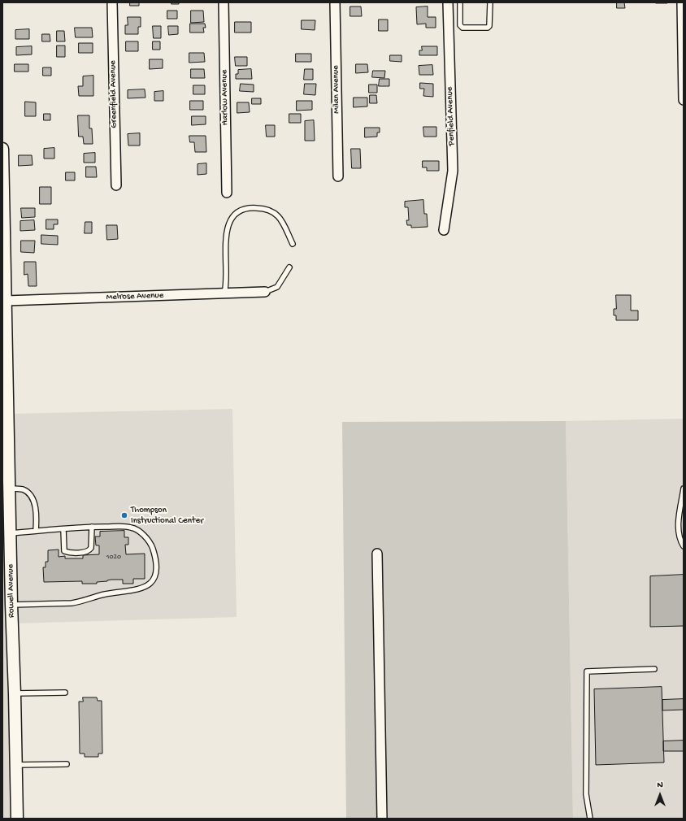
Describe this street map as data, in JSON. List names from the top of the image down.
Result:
{
  "streets": {
    "street": [
      "Milan Avenue",
      "Greenfield Avenue",
      "Harlow Avenue",
      "Penfield Avenue",
      "Melrose Avenue",
      "Rowell Avenue"
    ]
  },
  "crossings": [
    ["Melrose Avenue", "Rowell Avenue"]
  ],
  "places": ["Thompson Instructional Center"],
  "house_numbers": ["1020"],
  "north": "top"
}
